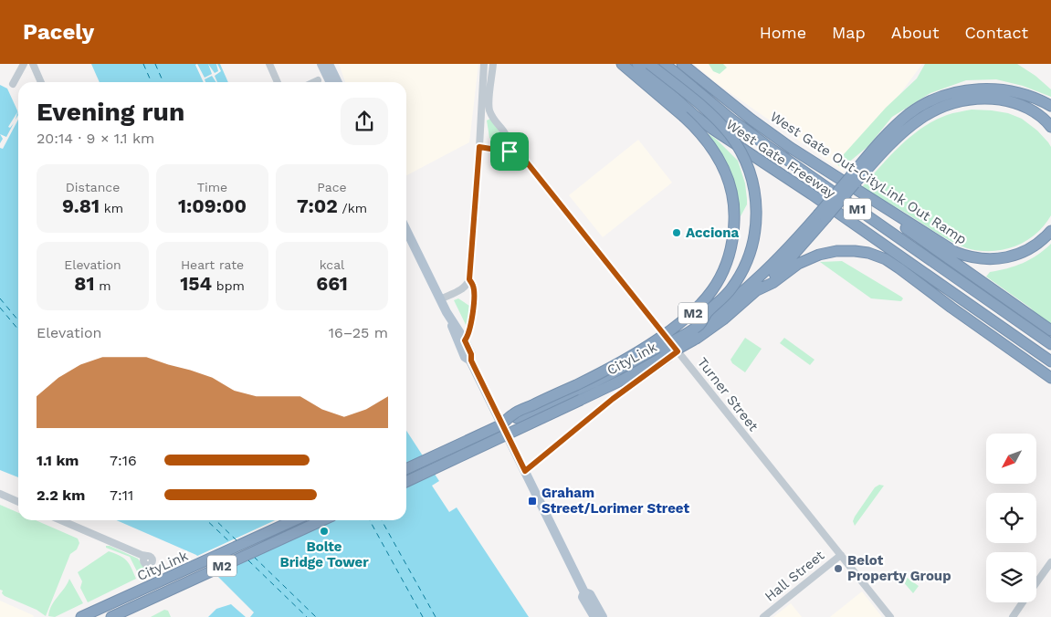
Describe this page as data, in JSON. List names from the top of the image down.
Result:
{
  "streets": {
    "highway": [
      "West Gate Freeway",
      "West Gate Out-CityLink Out Ramp",
      "M1",
      "M2",
      "CityLink"
    ],
    "street": ["Turner Street", "Hall Street"]
  },
  "crossings": [
    ["West Gate Out-CityLink Out Ramp", "M1"],
    ["M2", "CityLink"],
    ["Turner Street", "Hall Street"]
  ],
  "places": {
    "other": ["Acciona", "Bolte Bridge Tower", "Belot Property Group"],
    "transit": ["Graham Street/Lorimer Street"]
  },
  "north": "bottom left",
  "page": {
    "header": "Pacely",
    "nav": [
      "Home",
      "Map",
      "About",
      "Contact"
    ],
    "heading": ["Evening run", "20:14 · 9 × 1.1 km"],
    "stats": [
      ["Distance", "9.81 km"],
      ["Time", "1:09:00"],
      ["Pace", "7:02 /km"],
      ["Elevation", "81 m"],
      ["Heart rate", "154 bpm"],
      ["kcal", "661"]
    ],
    "chart": ["Elevation", "16–25 m"],
    "list": [
      {
        "name": "1.1 km",
        "note": "7:16"
      },
      {
        "name": "2.2 km",
        "note": "7:11"
      }
    ]
  }
}
